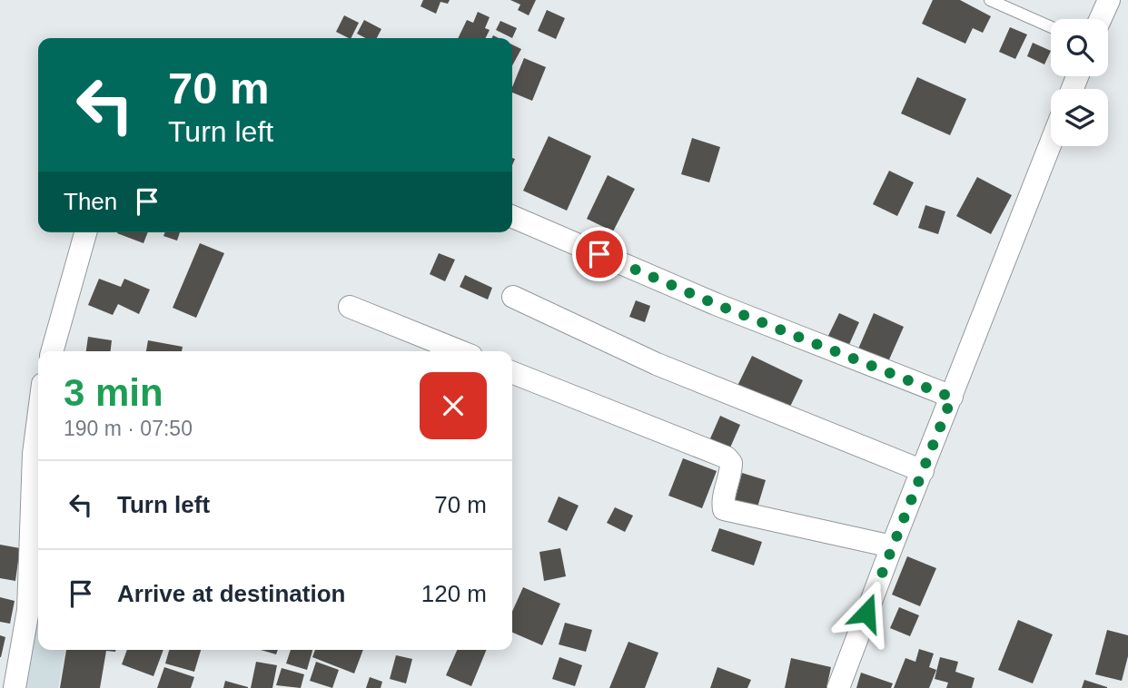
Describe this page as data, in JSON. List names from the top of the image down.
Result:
{
  "page": {
    "turn": ["70 m", "Turn left"],
    "then": "Then",
    "heading": ["3 min", "190 m · 07:50"],
    "list": [
      {
        "name": "Turn left",
        "value": "70 m"
      },
      {
        "name": "Arrive at destination",
        "value": "120 m"
      }
    ]
  }
}
